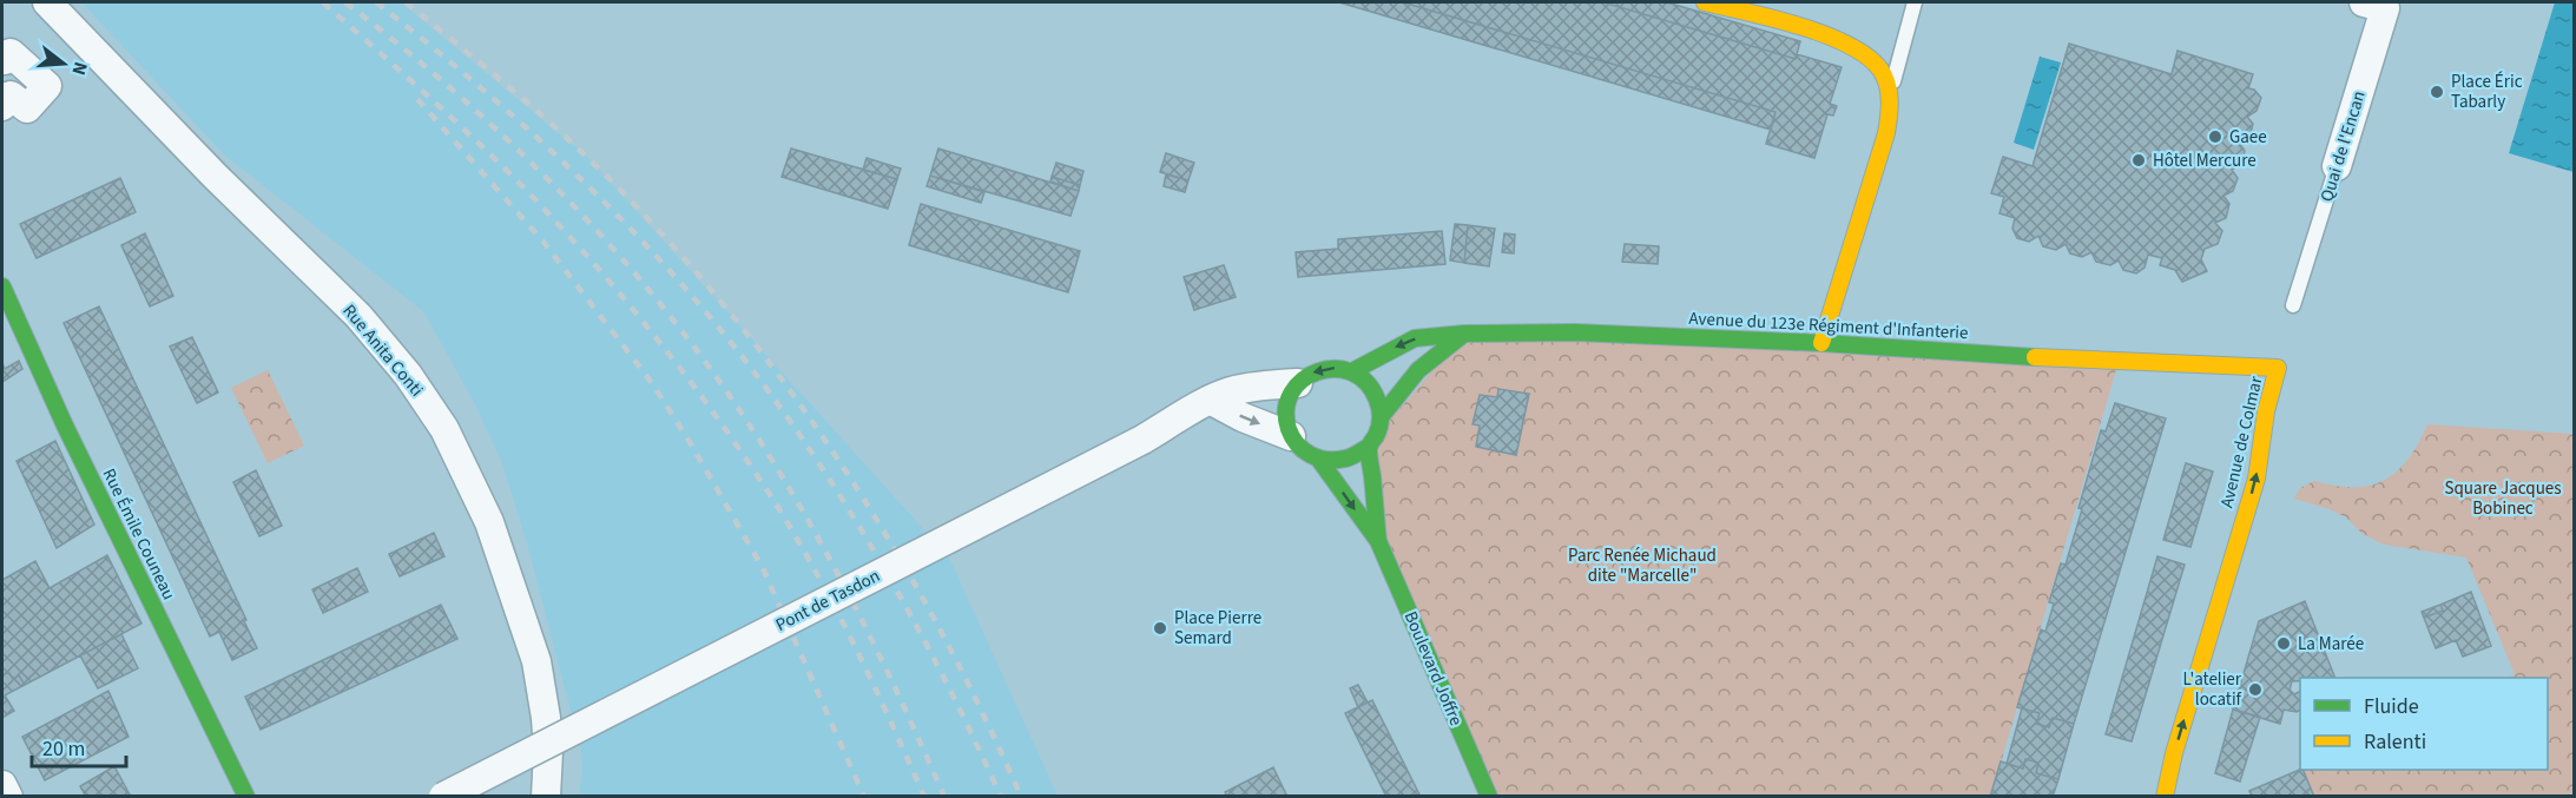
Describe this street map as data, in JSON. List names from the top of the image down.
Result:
{
  "streets": {
    "main road": [
      "Avenue du 123e Régiment d'Infanterie",
      "Avenue de Colmar",
      "Rue Émile Couneau",
      "Boulevard Joffre"
    ],
    "street": ["Quai de l'Encan", "Rue Anita Conti", "Pont de Tasdon"]
  },
  "crossings": [
    ["Avenue du 123e Régiment d'Infanterie", "Avenue de Colmar"],
    ["Avenue du 123e Régiment d'Infanterie", "Boulevard Joffre"],
    ["Pont de Tasdon", "Boulevard Joffre"]
  ],
  "parks": ["Square Jacques Bobinec", "Parc Renée Michaud dite \"Marcelle\""],
  "places": [
    "Place Éric Tabarly",
    "Gaee",
    "Hôtel Mercure",
    "Place Pierre Semard",
    "La Marée",
    "L'atelier locatif"
  ],
  "legend": ["Fluide", "Ralenti"],
  "scale_bar": "20 m",
  "north": "right"
}
